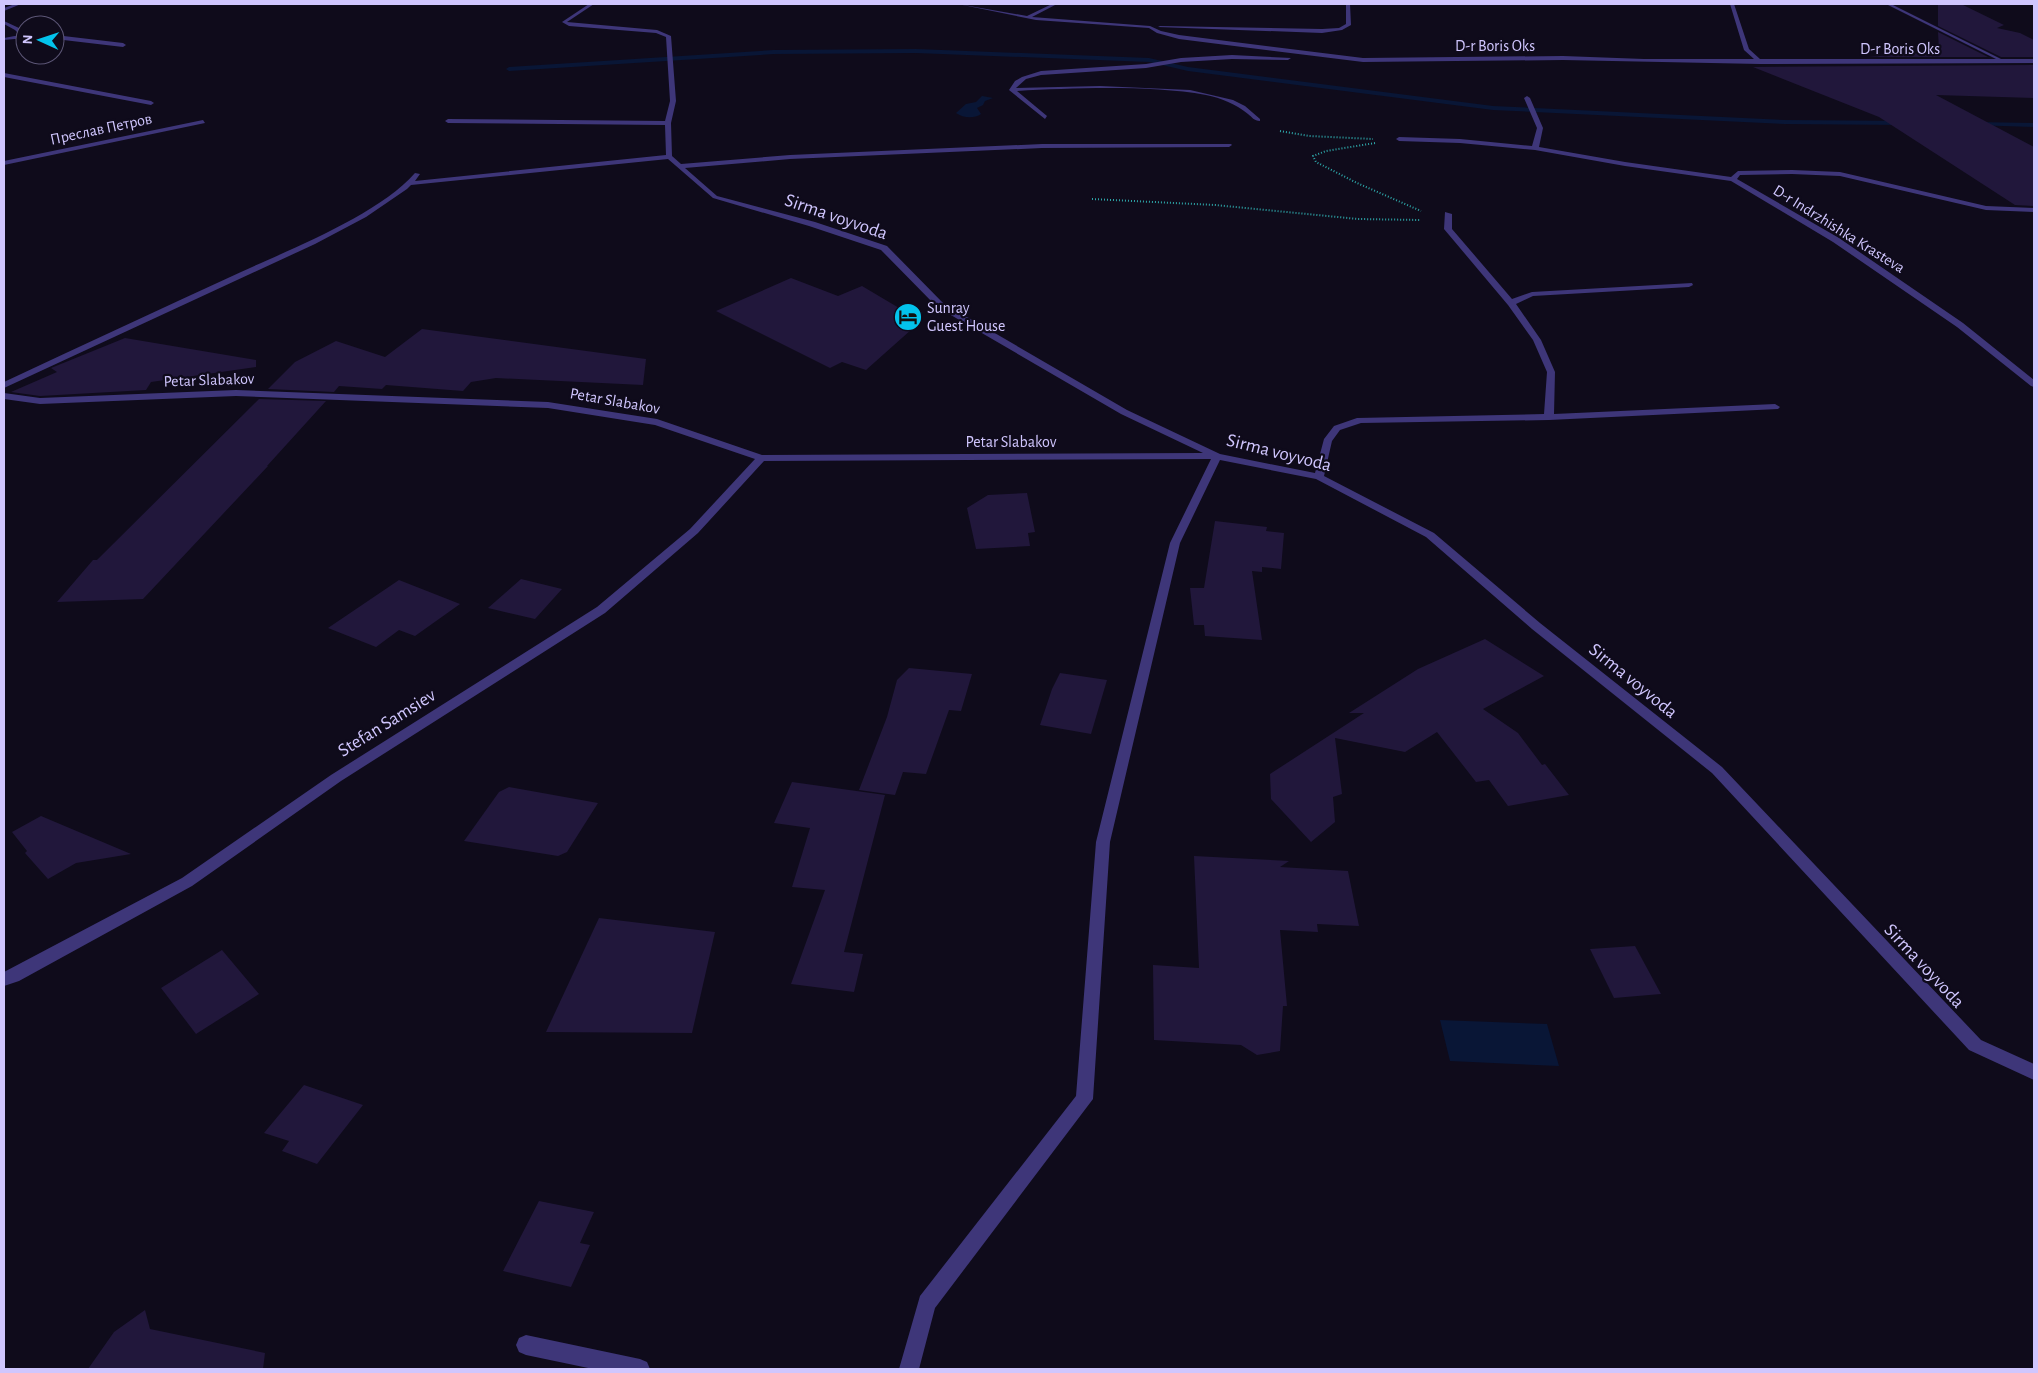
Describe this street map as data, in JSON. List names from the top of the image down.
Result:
{
  "streets": {
    "street": [
      "D-r Boris Oks",
      "Преслав Петров",
      "Sirma voyvoda",
      "D-r Indrzhishka Krasteva",
      "Petar Slabakov",
      "Stefan Samsiev"
    ]
  },
  "crossings": [
    ["Sirma voyvoda", "Petar Slabakov"],
    ["Petar Slabakov", "Stefan Samsiev"]
  ],
  "places": {
    "hotel": ["Sunray Guest House"]
  },
  "north": "left"
}
